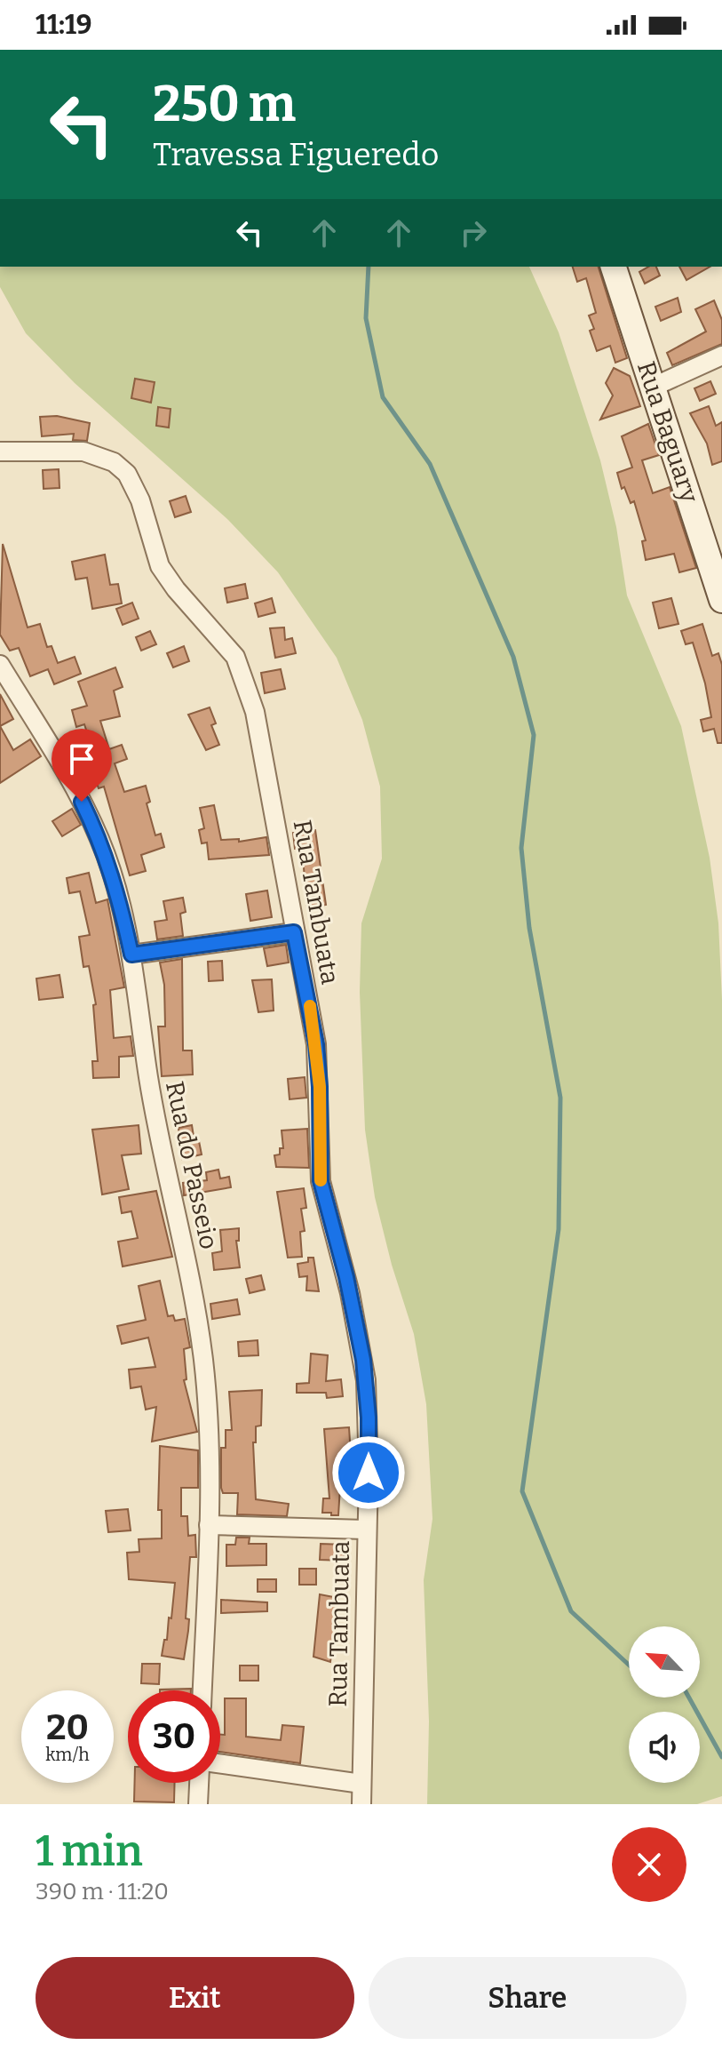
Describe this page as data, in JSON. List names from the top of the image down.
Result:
{
  "streets": {
    "street": ["Rua Baguary", "Rua Tambuata", "Rua do Passeio"]
  },
  "north": "top left",
  "page": {
    "status": "11:19",
    "turn": ["250 m", "Travessa Figueredo"],
    "speed": "20 km/h",
    "limit": "30",
    "heading": ["1 min", "390 m · 11:20"],
    "buttons": ["Exit", "Share"]
  }
}
